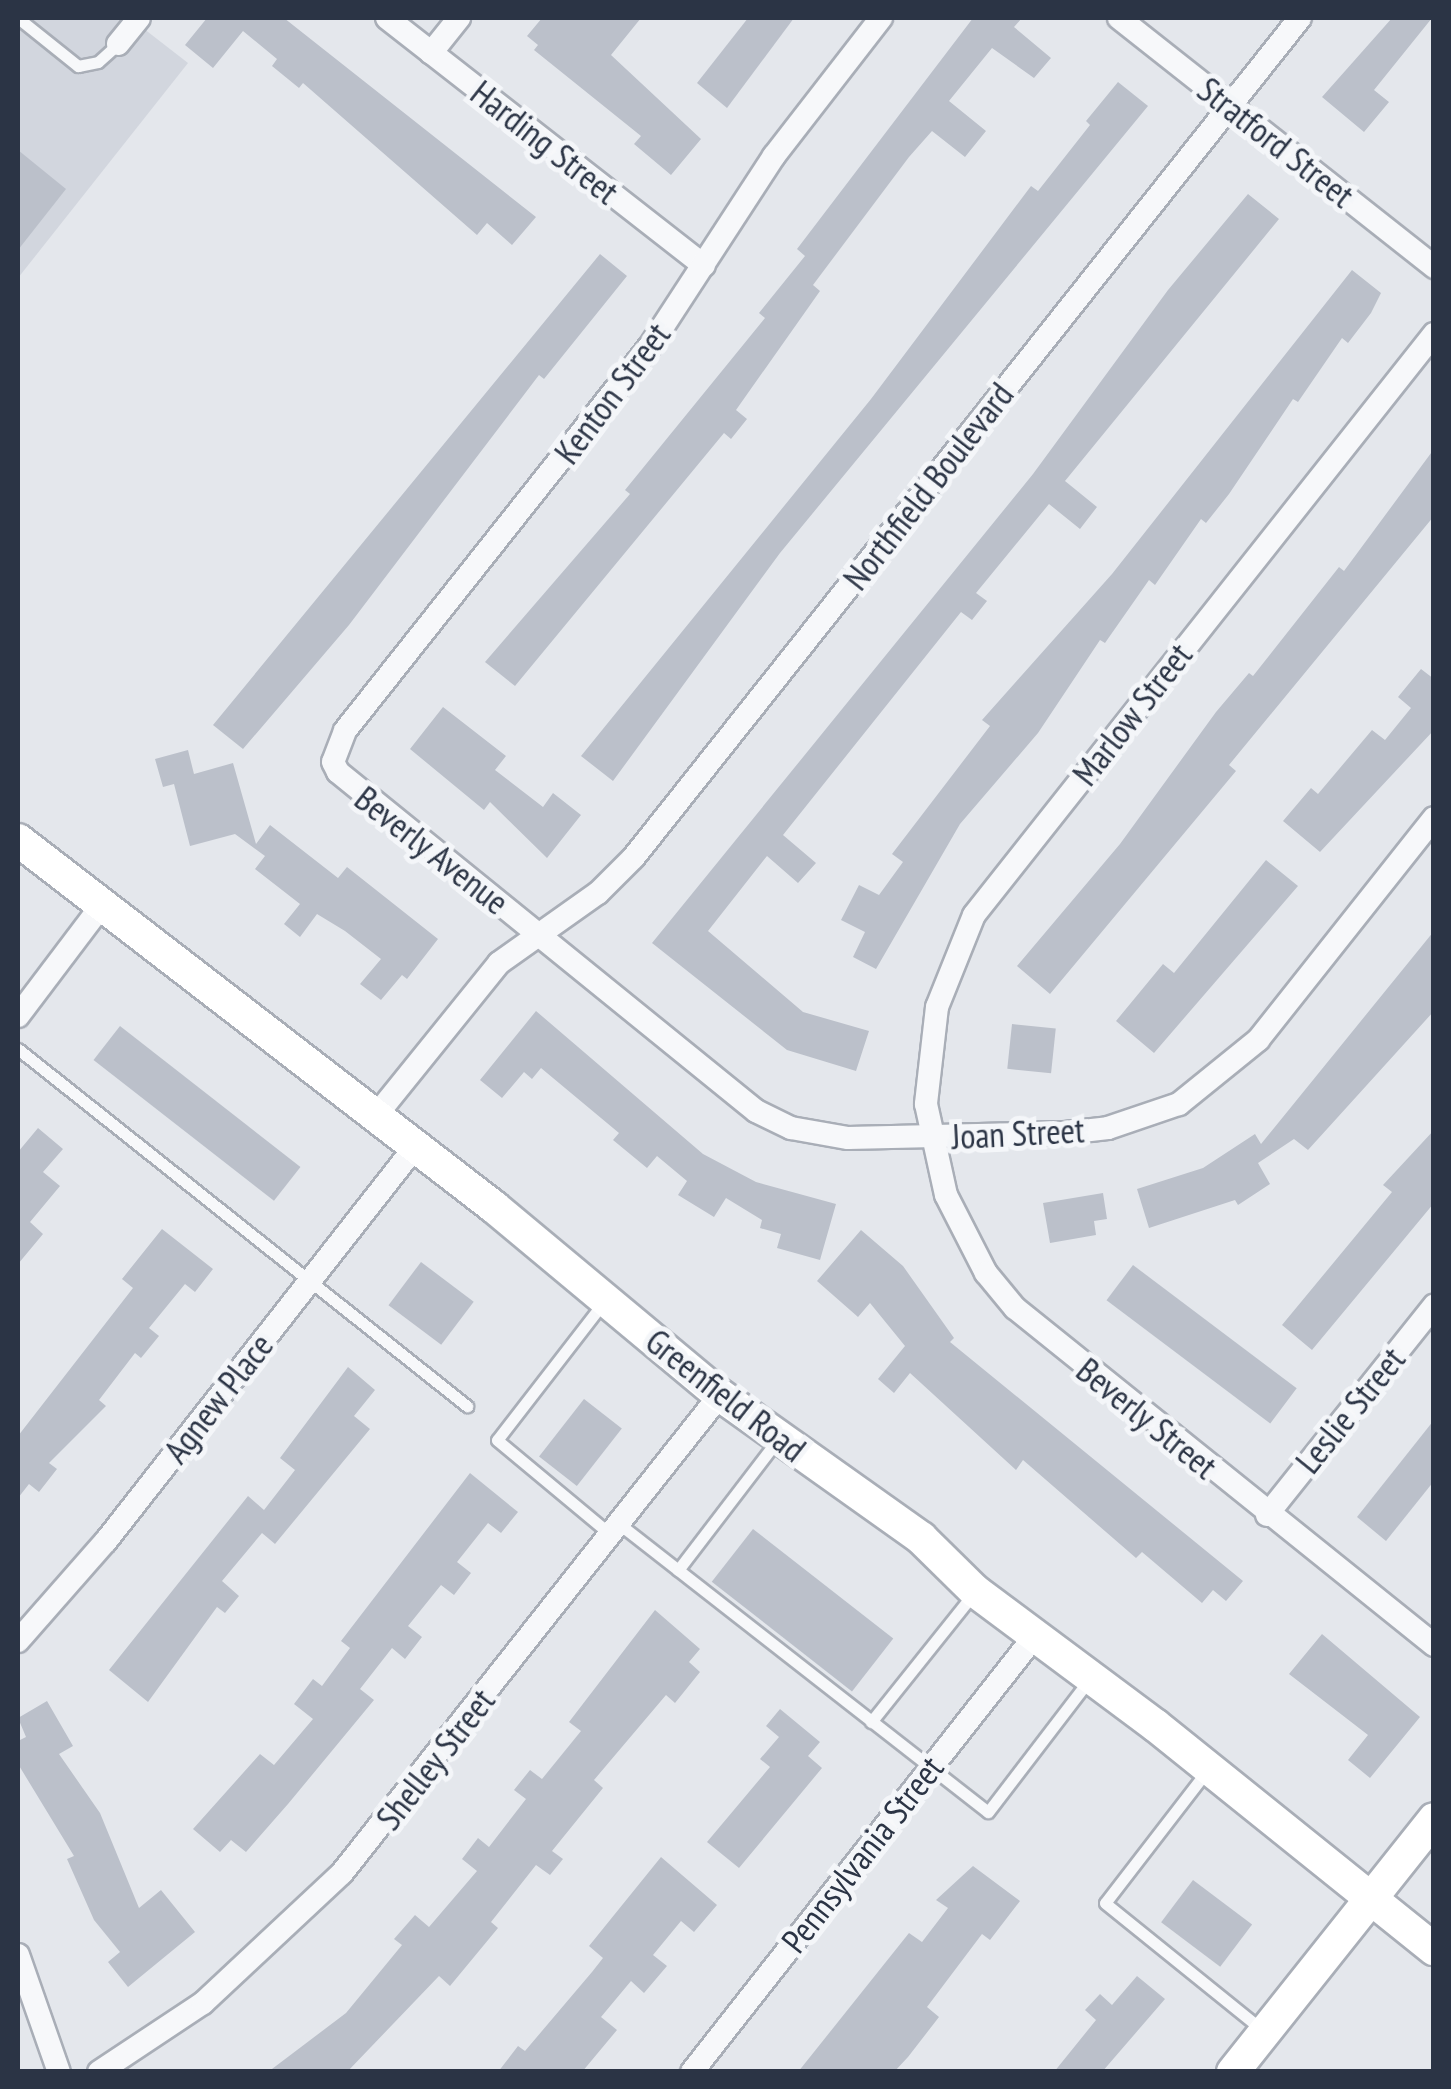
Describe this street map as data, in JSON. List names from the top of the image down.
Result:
{
  "streets": {
    "main road": ["Greenfield Road"],
    "street": [
      "Harding Street",
      "Stratford Street",
      "Kenton Street",
      "Northfield Boulevard",
      "Marlow Street",
      "Beverly Avenue",
      "Joan Street",
      "Agnew Place",
      "Leslie Street",
      "Beverly Street",
      "Shelley Street",
      "Pennsylvania Street"
    ]
  },
  "crossings": [
    ["Harding Street", "Kenton Street"],
    ["Stratford Street", "Northfield Boulevard"],
    ["Kenton Street", "Beverly Avenue"],
    ["Northfield Boulevard", "Beverly Avenue"],
    ["Northfield Boulevard", "Joan Street"],
    ["Northfield Boulevard", "Greenfield Road"],
    ["Marlow Street", "Joan Street"],
    ["Marlow Street", "Beverly Street"],
    ["Beverly Avenue", "Joan Street"],
    ["Joan Street", "Beverly Street"],
    ["Greenfield Road", "Agnew Place"],
    ["Greenfield Road", "Shelley Street"],
    ["Greenfield Road", "Pennsylvania Street"],
    ["Leslie Street", "Beverly Street"]
  ]
}
